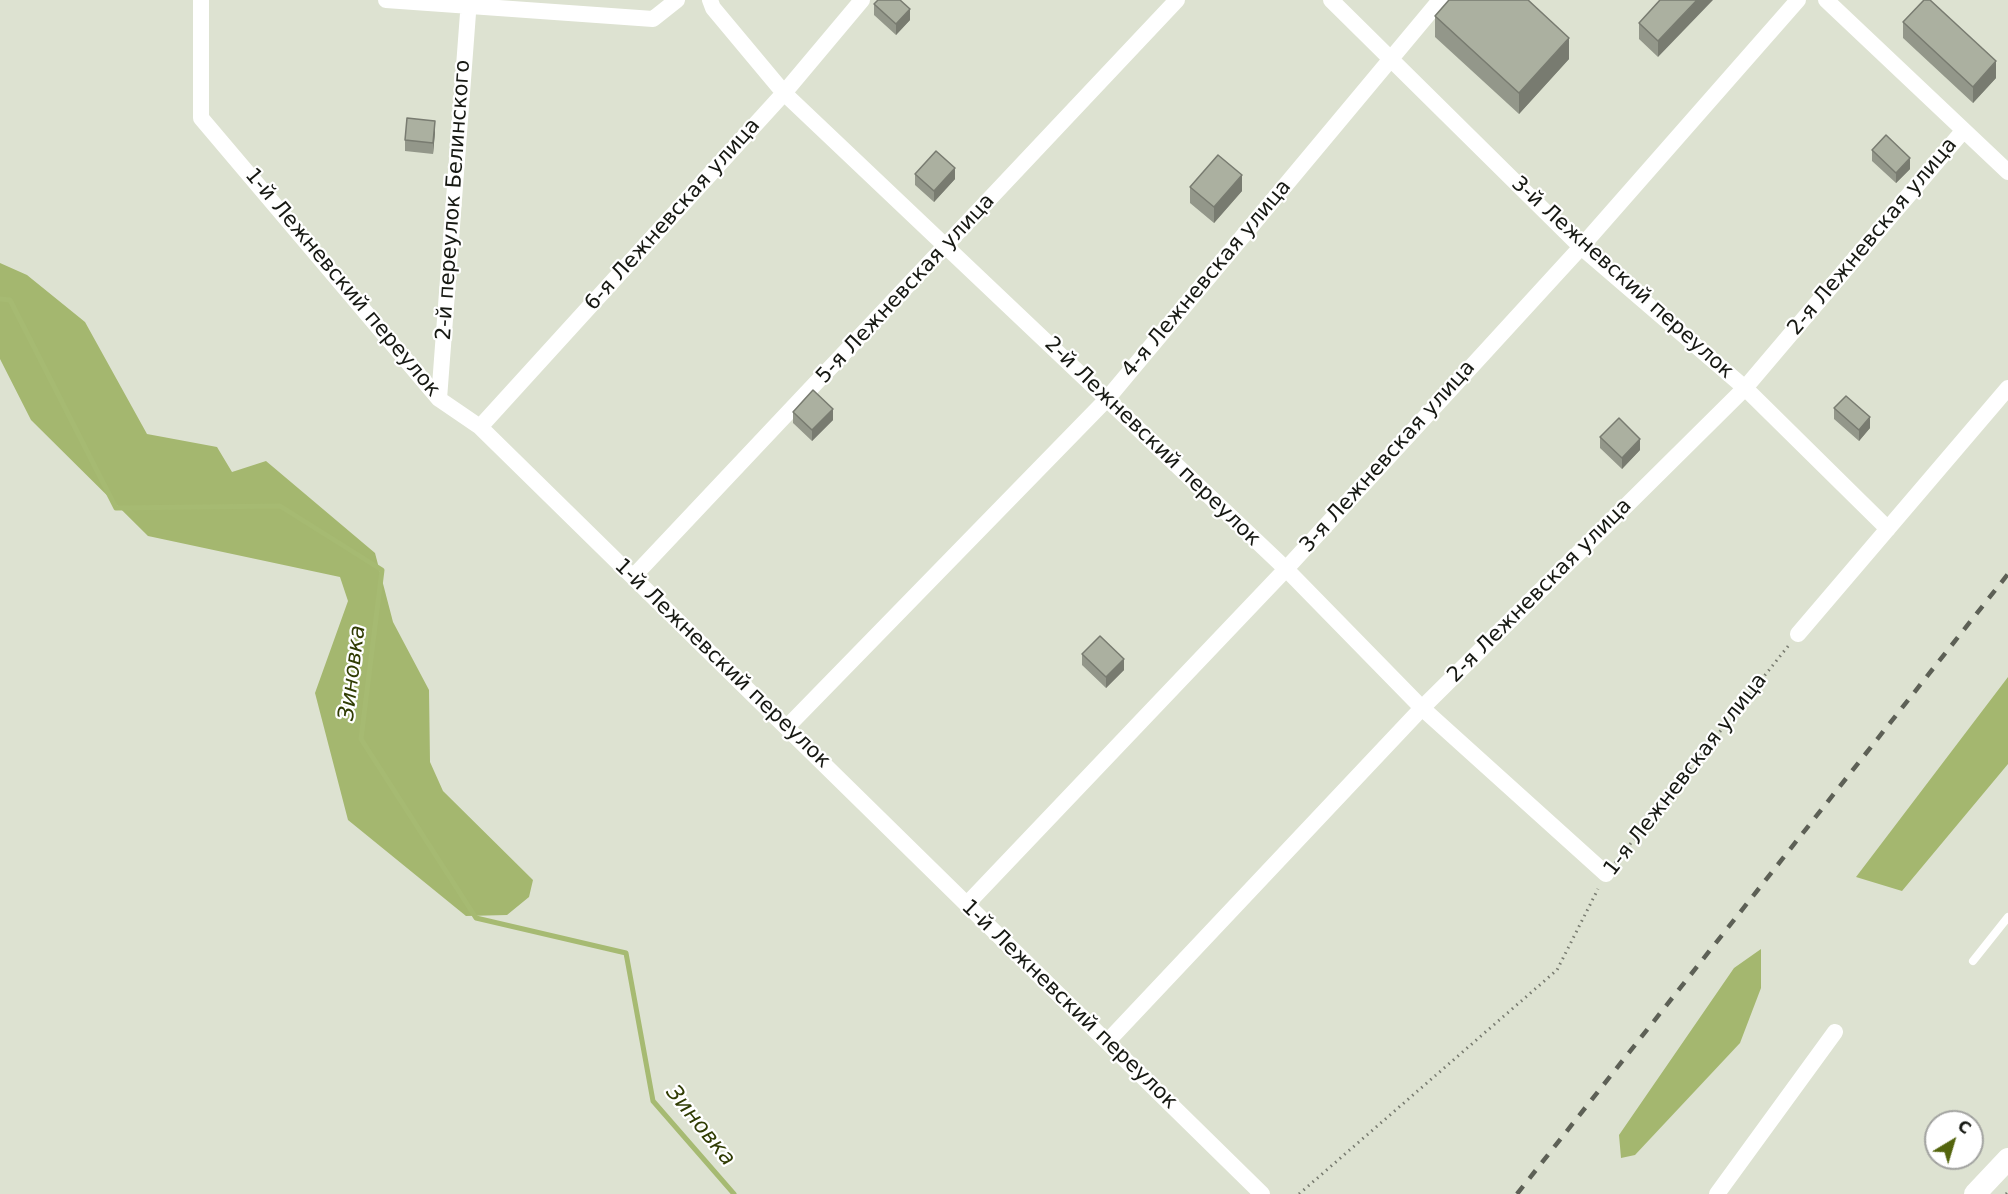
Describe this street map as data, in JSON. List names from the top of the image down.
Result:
{
  "streets": {
    "street": [
      "2-й переулок Белинского",
      "6-я Лежневская улица",
      "2-я Лежневская улица",
      "3-й Лежневский переулок",
      "4-я Лежневская улица",
      "1-й Лежневский переулок",
      "5-я Лежневская улица",
      "2-й Лежневский переулок",
      "3-я Лежневская улица"
    ],
    "path": ["1-я Лежневская улица"]
  },
  "crossings": [
    ["2-й переулок Белинского", "1-й Лежневский переулок"],
    ["6-я Лежневская улица", "1-й Лежневский переулок"],
    ["6-я Лежневская улица", "2-й Лежневский переулок"],
    ["2-я Лежневская улица", "3-й Лежневский переулок"],
    ["2-я Лежневская улица", "1-й Лежневский переулок"],
    ["2-я Лежневская улица", "2-й Лежневский переулок"],
    ["3-й Лежневский переулок", "4-я Лежневская улица"],
    ["3-й Лежневский переулок", "3-я Лежневская улица"],
    ["4-я Лежневская улица", "1-й Лежневский переулок"],
    ["4-я Лежневская улица", "2-й Лежневский переулок"],
    ["1-й Лежневский переулок", "5-я Лежневская улица"],
    ["1-й Лежневский переулок", "3-я Лежневская улица"],
    ["5-я Лежневская улица", "2-й Лежневский переулок"],
    ["2-й Лежневский переулок", "3-я Лежневская улица"],
    ["2-й Лежневский переулок", "1-я Лежневская улица"]
  ],
  "water": ["Зиновка"],
  "north": "top right"
}
